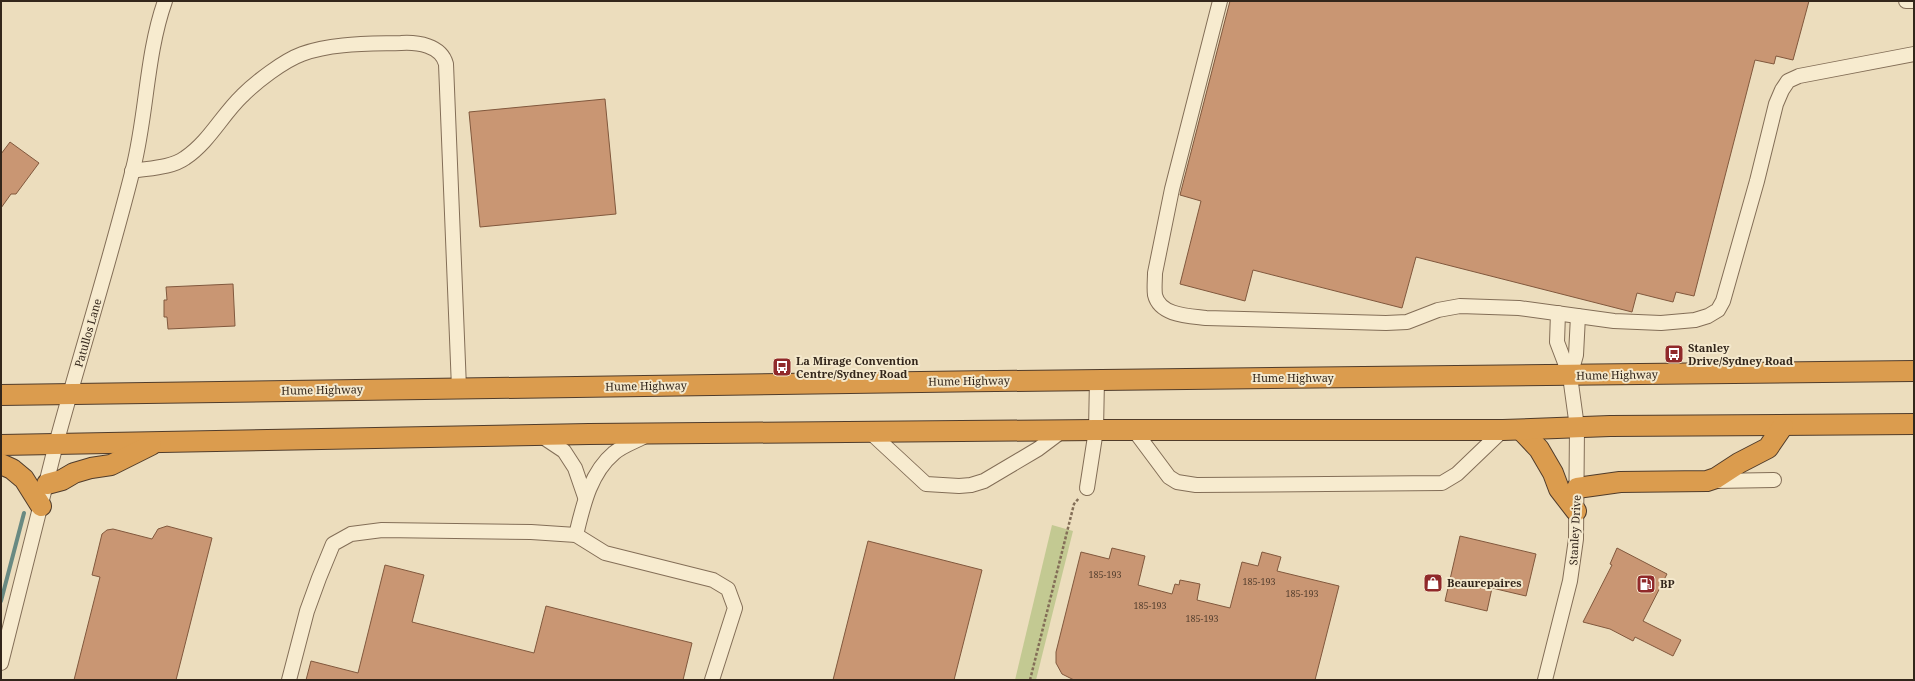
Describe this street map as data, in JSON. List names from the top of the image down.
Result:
{
  "streets": {
    "highway": ["Hume Highway"],
    "street": ["Patullos Lane", "Stanley Drive"]
  },
  "crossings": [
    ["Patullos Lane", "Hume Highway"],
    ["Hume Highway", "Stanley Drive"]
  ],
  "places": {
    "bus stop": ["Stanley Drive/Sydney Road", "La Mirage Convention Centre/Sydney Road"],
    "shop": ["Beaurepaires"],
    "fuel station": ["BP"]
  },
  "house_numbers": [
    "185-193",
    "185-193",
    "185-193",
    "185-193",
    "185-193"
  ]
}
